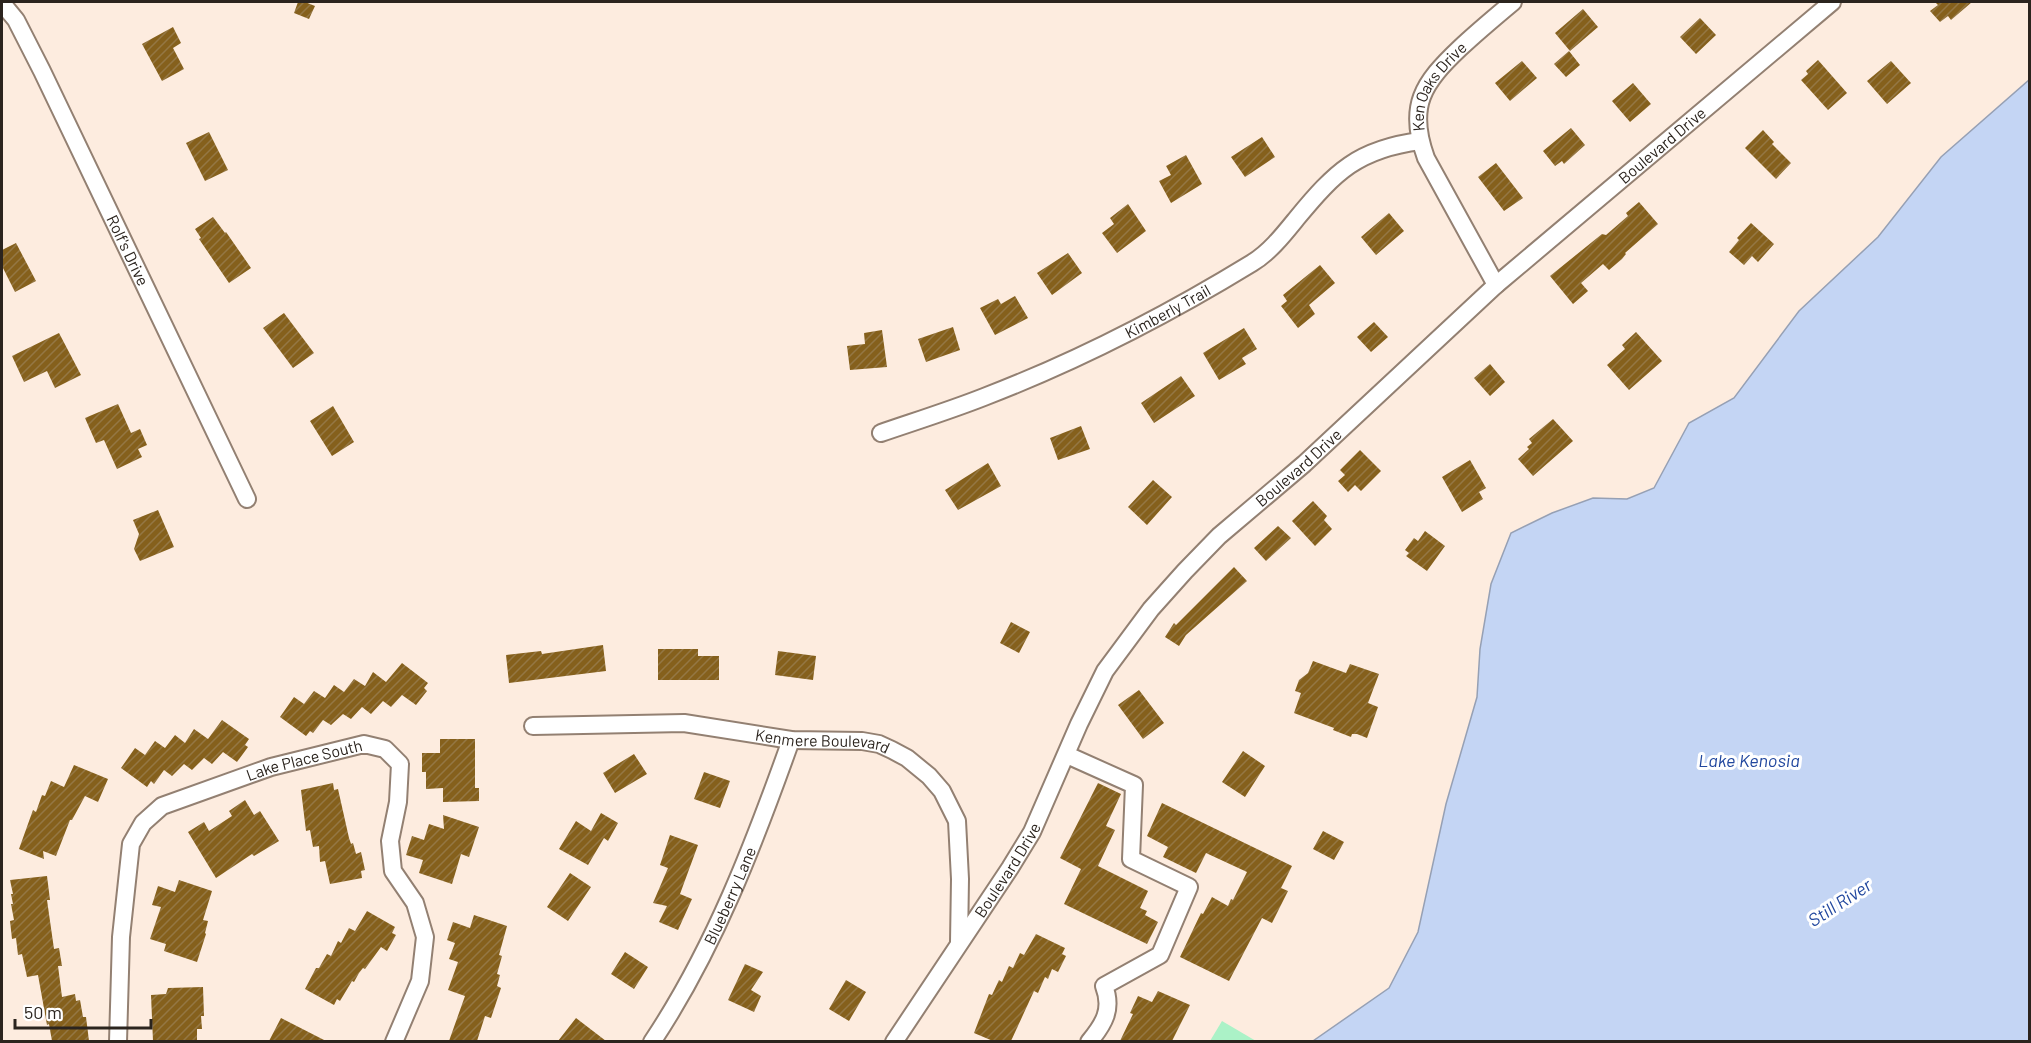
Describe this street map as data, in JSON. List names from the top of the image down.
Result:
{
  "streets": {
    "street": [
      "Ken Oaks Drive",
      "Boulevard Drive",
      "Rolf's Drive",
      "Kimberly Trail",
      "Kenmere Boulevard",
      "Lake Place South",
      "Blueberry Lane"
    ]
  },
  "crossings": [
    ["Ken Oaks Drive", "Boulevard Drive"],
    ["Ken Oaks Drive", "Kimberly Trail"],
    ["Boulevard Drive", "Kenmere Boulevard"],
    ["Kenmere Boulevard", "Blueberry Lane"]
  ],
  "water": ["Lake Kenosia", "Still River"],
  "scale_bar": "50 m"
}
